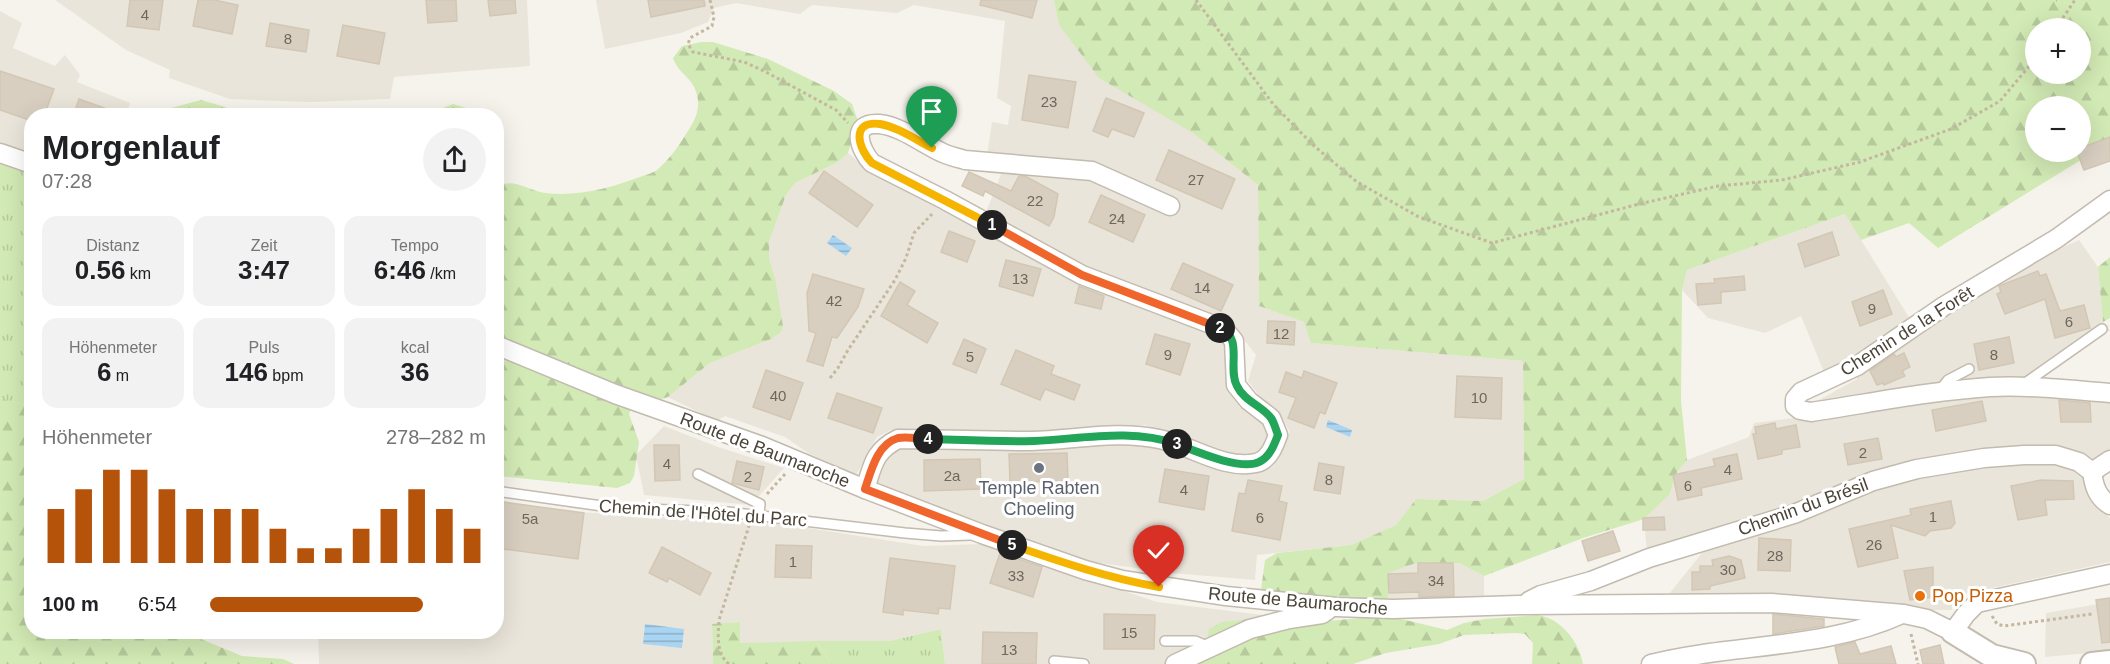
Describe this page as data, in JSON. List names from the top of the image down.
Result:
{
  "streets": {
    "street": ["Chemin de la Forêt", "Route de Baumaroche", "Chemin du Brésil"],
    "lane": ["Chemin de l'Hôtel du Parc"]
  },
  "crossings": [
    ["Route de Baumaroche", "Chemin du Brésil"],
    ["Route de Baumaroche", "Chemin de l'Hôtel du Parc"]
  ],
  "places": ["Temple Rabten Choeling", "Pop Pizza"],
  "house_numbers": [
    "4",
    "8",
    "23",
    "27",
    "22",
    "24",
    "13",
    "14",
    "42",
    "9",
    "6",
    "12",
    "9",
    "8",
    "5",
    "40",
    "10",
    "2",
    "4",
    "4",
    "2a",
    "2",
    "8",
    "6",
    "4",
    "1",
    "6",
    "5a",
    "26",
    "28",
    "1",
    "30",
    "33",
    "34",
    "15",
    "13"
  ],
  "page": {
    "map_buttons": ["+", "−"],
    "heading": ["Morgenlauf", "07:28"],
    "pins": [
      "1",
      "2",
      "4",
      "3",
      "5"
    ],
    "stats": [
      ["Distanz", "0.56 km"],
      ["Zeit", "3:47"],
      ["Tempo", "6:46 /km"],
      ["Höhenmeter", "6 m"],
      ["Puls", "146 bpm"],
      ["kcal", "36"]
    ],
    "chart": ["Höhenmeter", "278–282 m"],
    "list": [
      {
        "name": "100 m",
        "note": "6:54"
      }
    ]
  }
}
